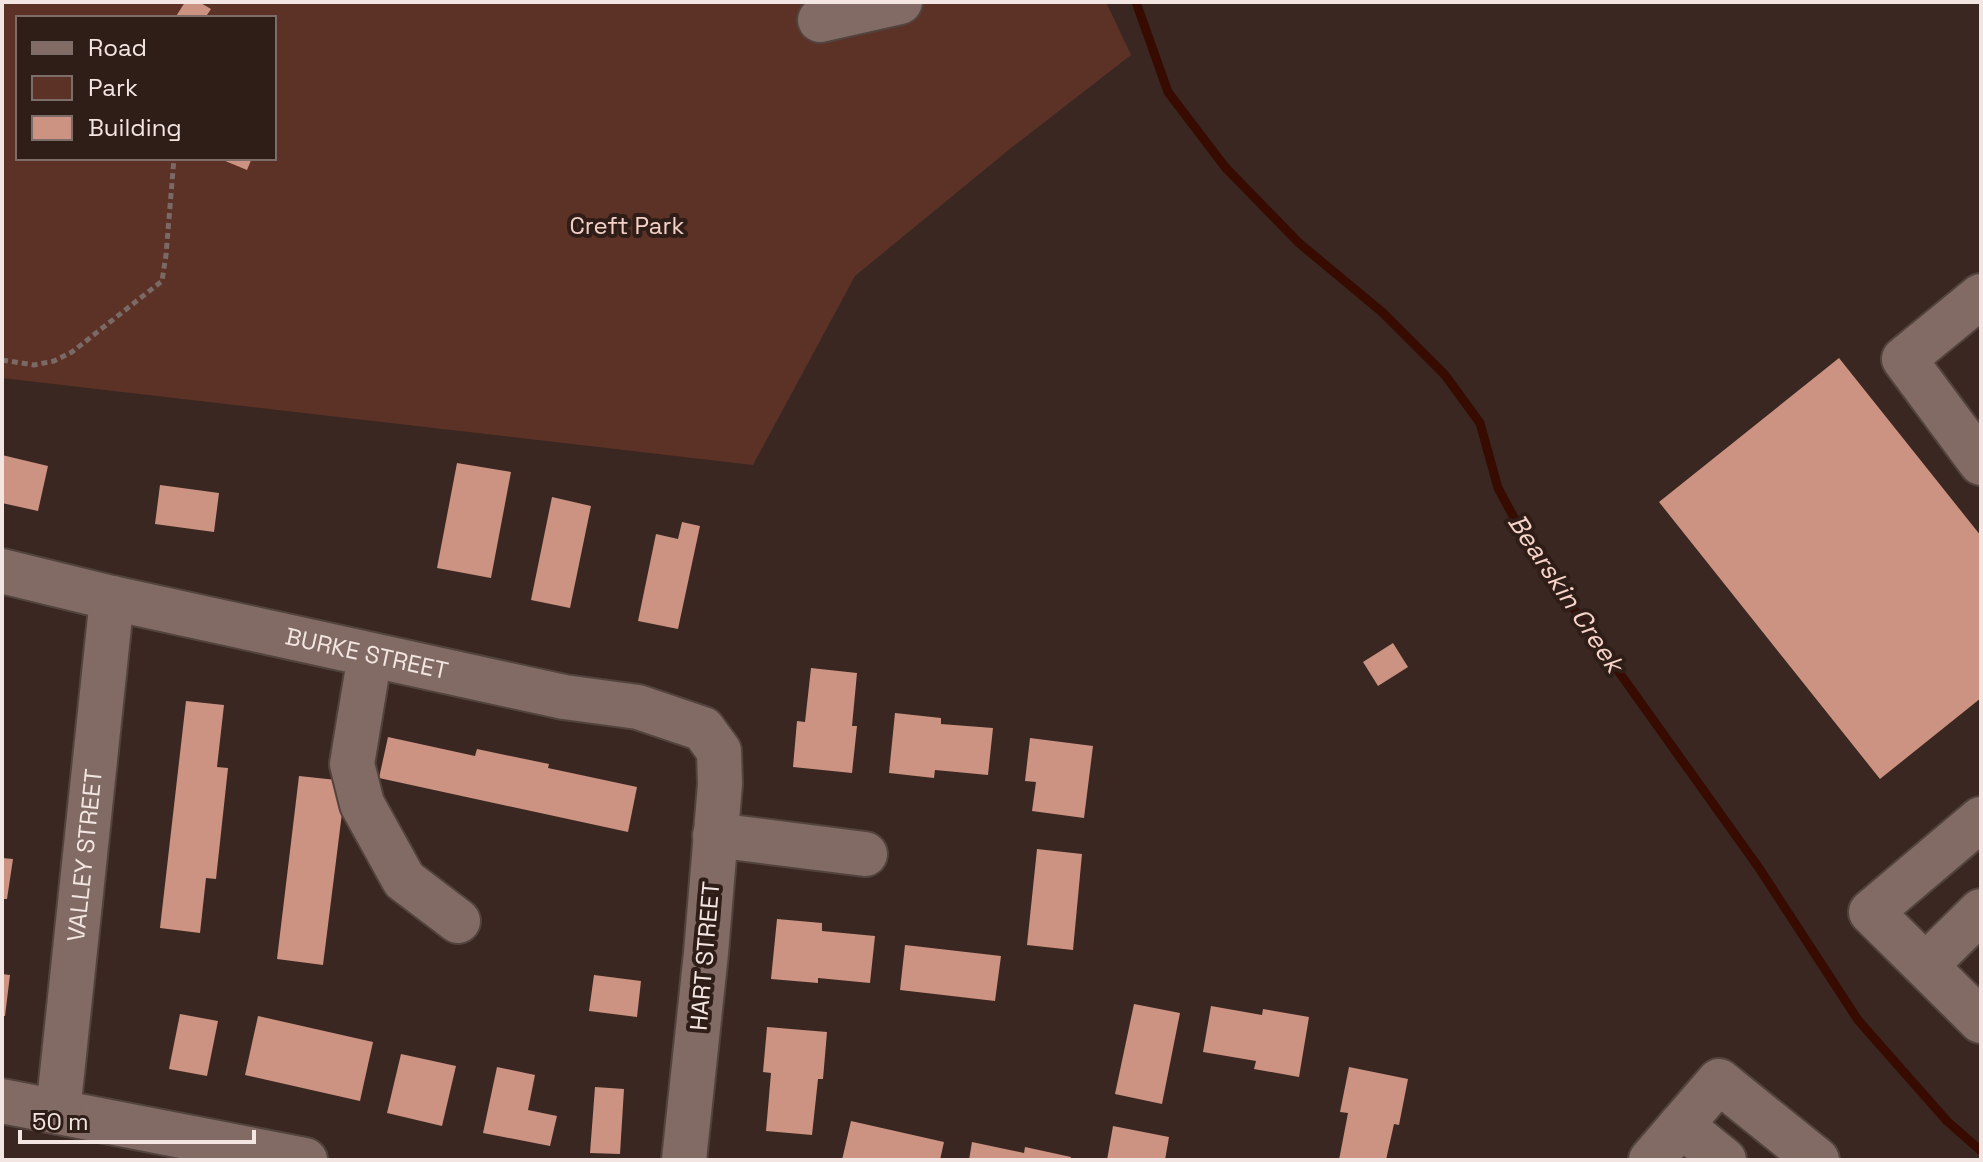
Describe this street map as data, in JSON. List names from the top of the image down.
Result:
{
  "streets": {
    "street": ["BURKE STREET", "VALLEY STREET", "HART STREET"]
  },
  "crossings": [
    ["BURKE STREET", "VALLEY STREET"],
    ["BURKE STREET", "HART STREET"]
  ],
  "water": ["Bearskin Creek"],
  "parks": ["Creft Park"],
  "legend": ["Road", "Park", "Building"],
  "scale_bar": "50 m"
}
